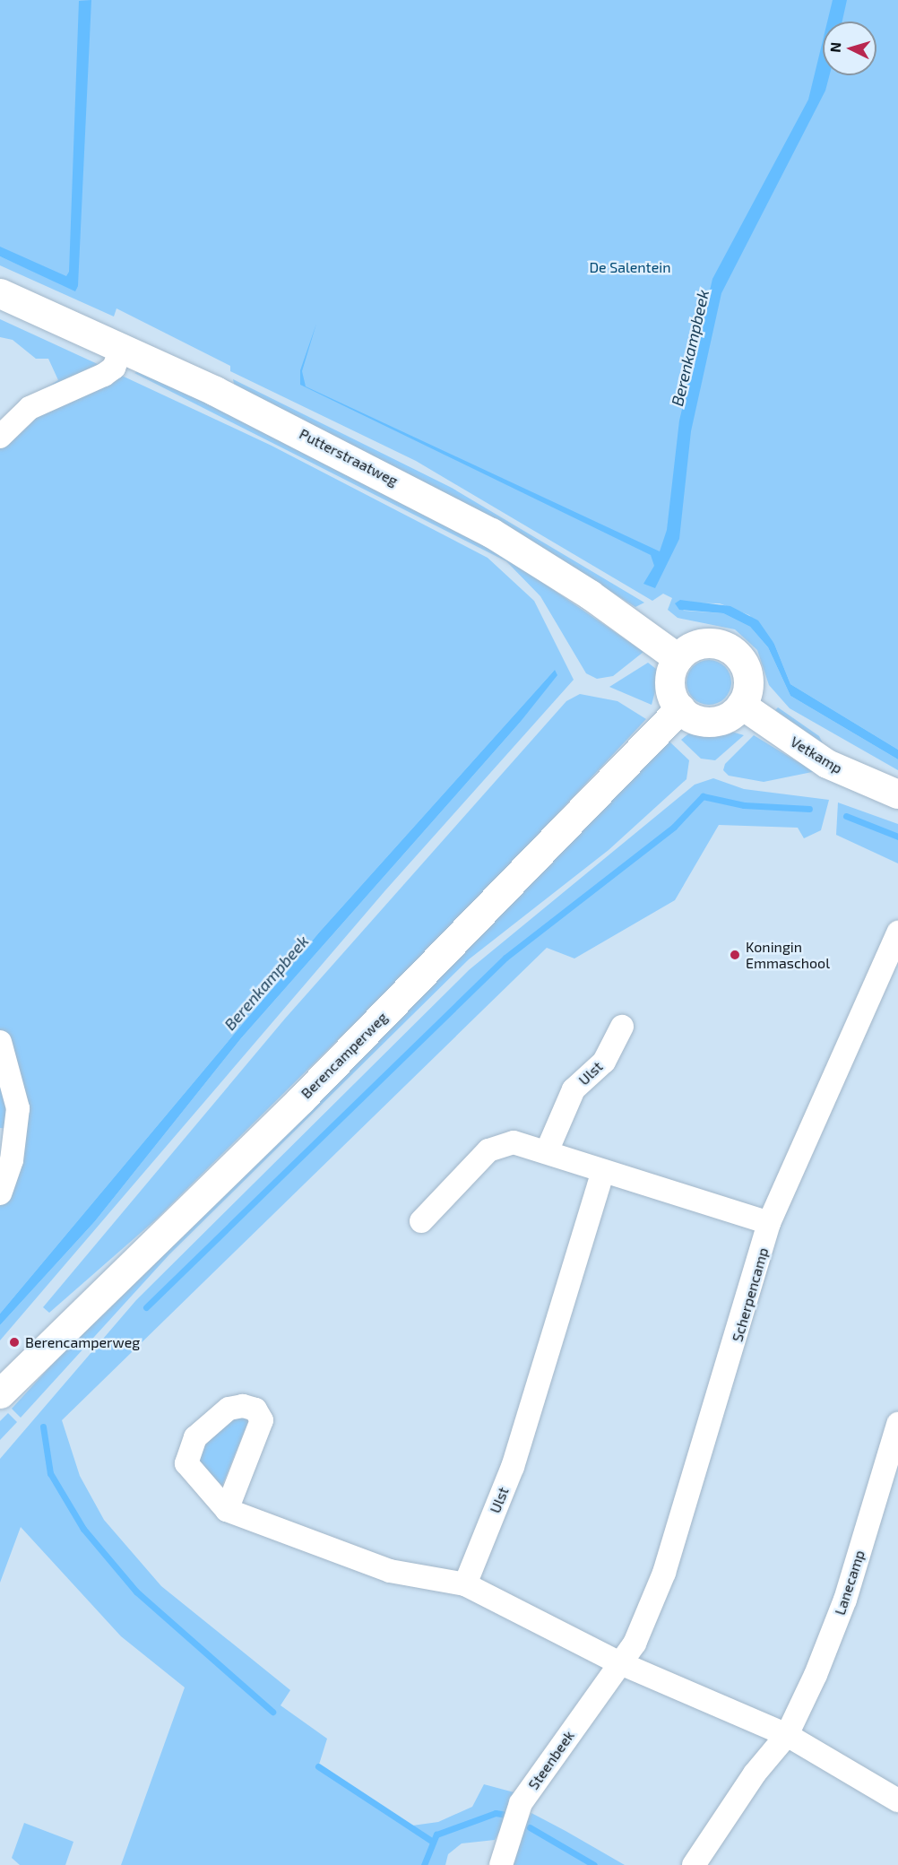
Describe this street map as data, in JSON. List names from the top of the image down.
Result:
{
  "streets": {
    "main road": ["Putterstraatweg", "Berencamperweg"],
    "street": [
      "Vetkamp",
      "Ulst",
      "Scherpencamp",
      "Lanecamp",
      "Steenbeek"
    ]
  },
  "crossings": [
    ["Putterstraatweg", "Vetkamp"],
    ["Putterstraatweg", "Berencamperweg"],
    ["Vetkamp", "Berencamperweg"],
    ["Scherpencamp", "Steenbeek"]
  ],
  "water": ["Berenkampbeek"],
  "parks": ["De Salentein"],
  "places": ["Koningin Emmaschool", "Berencamperweg"],
  "north": "left"
}
